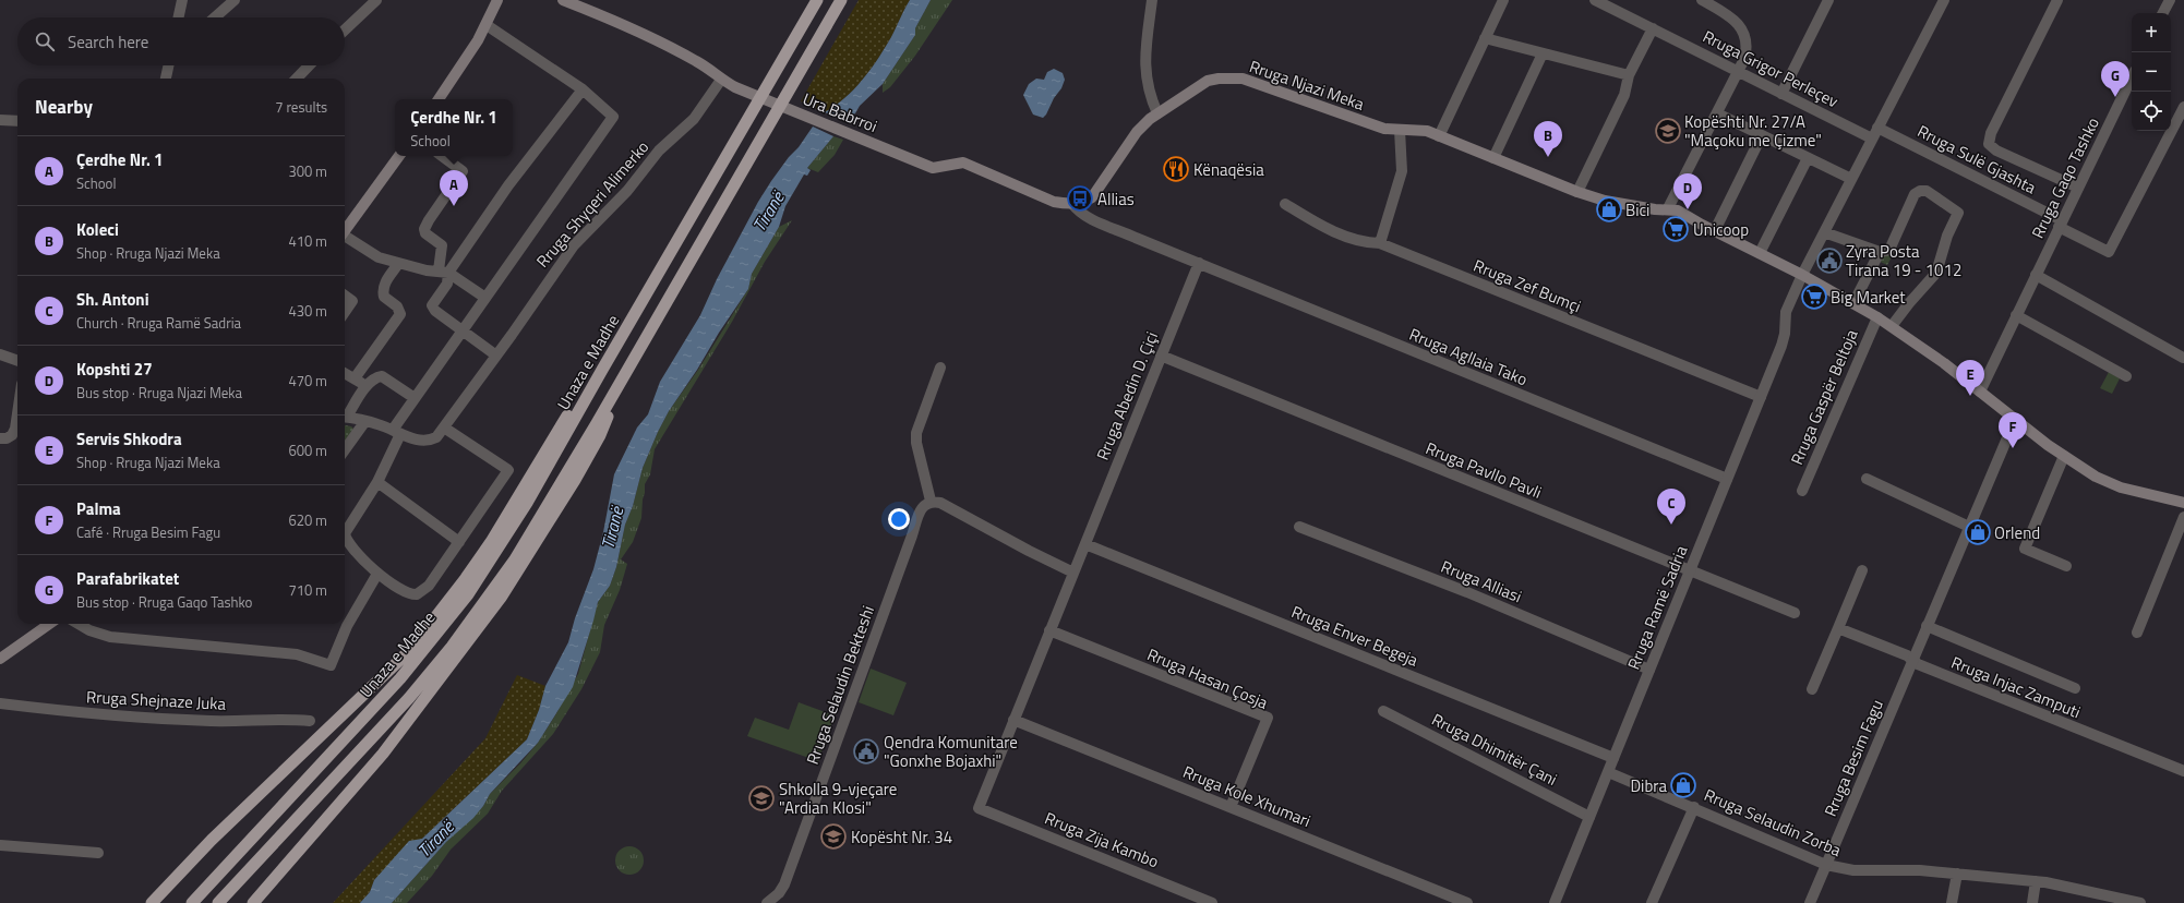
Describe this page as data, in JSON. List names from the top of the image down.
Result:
{
  "streets": {
    "highway": ["Unaza e Madhe"],
    "main road": ["Rruga Njazi Meka", "Ura Babrroi"],
    "street": [
      "Rruga Grigor Perleçev",
      "Rruga Sulë Gjashta",
      "Rruga Gaqo Tashko",
      "Rruga Shyqeri Alimerko",
      "Rruga Zef Bumçi",
      "Rruga Agllaia Tako",
      "Rruga Abedin D. Çiçi",
      "Rruga Gaspër Beltoja",
      "Rruga Pavllo Pavli",
      "Rruga Alliasi",
      "Rruga Ramë Sadria",
      "Rruga Enver Begeja",
      "Rruga Hasan Çosja",
      "Rruga Selaudin Bekteshi",
      "Rruga Injac Zamputi",
      "Rruga Shejnaze Juka",
      "Rruga Dhimitër Çani",
      "Rruga Besim Fagu",
      "Rruga Kole Xhumari",
      "Rruga Selaudin Zorba",
      "Rruga Zija Kambo"
    ]
  },
  "crossings": [
    ["Rruga Njazi Meka", "Ura Babrroi"],
    ["Rruga Njazi Meka", "Rruga Gaqo Tashko"],
    ["Rruga Njazi Meka", "Rruga Gaspër Beltoja"],
    ["Rruga Njazi Meka", "Rruga Ramë Sadria"],
    ["Rruga Njazi Meka", "Rruga Besim Fagu"],
    ["Ura Babrroi", "Rruga Shyqeri Alimerko"],
    ["Rruga Sulë Gjashta", "Rruga Gaqo Tashko"],
    ["Rruga Zef Bumçi", "Rruga Ramë Sadria"],
    ["Rruga Agllaia Tako", "Rruga Abedin D. Çiçi"],
    ["Rruga Agllaia Tako", "Rruga Ramë Sadria"],
    ["Rruga Abedin D. Çiçi", "Rruga Pavllo Pavli"],
    ["Rruga Abedin D. Çiçi", "Rruga Enver Begeja"],
    ["Rruga Abedin D. Çiçi", "Rruga Hasan Çosja"],
    ["Rruga Abedin D. Çiçi", "Rruga Kole Xhumari"],
    ["Rruga Abedin D. Çiçi", "Rruga Zija Kambo"],
    ["Rruga Pavllo Pavli", "Rruga Ramë Sadria"],
    ["Rruga Alliasi", "Rruga Ramë Sadria"],
    ["Rruga Ramë Sadria", "Rruga Enver Begeja"],
    ["Rruga Ramë Sadria", "Rruga Dhimitër Çani"],
    ["Rruga Ramë Sadria", "Rruga Selaudin Zorba"],
    ["Rruga Hasan Çosja", "Rruga Kole Xhumari"],
    ["Rruga Injac Zamputi", "Rruga Besim Fagu"],
    ["Rruga Besim Fagu", "Rruga Selaudin Zorba"]
  ],
  "water": ["Tiranë"],
  "places": {
    "school or university": ["Kopështi Nr. 27/A \"Maçoku me Çizme\"", "Shkolla 9-vjeçare \"Ardian Klosi\"", "Kopësht Nr. 34"],
    "restaurant": ["Kënaqësia"],
    "bus stop": ["Allias"],
    "shop": ["Bici", "Orlend", "Dibra"],
    "supermarket": ["Unicoop", "Big Market"],
    "public building": ["Zyra Posta Tirana 19 - 1012", "Qendra Komunitare \"Gonxhe Bojaxhi\""]
  },
  "page": {
    "map_buttons": ["+", "−"],
    "search": "Search here",
    "pins": [
      "G",
      "B",
      "A",
      "D",
      "E",
      "F",
      "C"
    ],
    "heading": ["Nearby", "7 results"],
    "popup": ["Çerdhe Nr. 1", "School"],
    "list": [
      {
        "mark": "A",
        "name": "Çerdhe Nr. 1",
        "note": "School",
        "value": "300 m"
      },
      {
        "mark": "B",
        "name": "Koleci",
        "note": "Shop · Rruga Njazi Meka",
        "value": "410 m"
      },
      {
        "mark": "C",
        "name": "Sh. Antoni",
        "note": "Church · Rruga Ramë Sadria",
        "value": "430 m"
      },
      {
        "mark": "D",
        "name": "Kopshti 27",
        "note": "Bus stop · Rruga Njazi Meka",
        "value": "470 m"
      },
      {
        "mark": "E",
        "name": "Servis Shkodra",
        "note": "Shop · Rruga Njazi Meka",
        "value": "600 m"
      },
      {
        "mark": "F",
        "name": "Palma",
        "note": "Café · Rruga Besim Fagu",
        "value": "620 m"
      },
      {
        "mark": "G",
        "name": "Parafabrikatet",
        "note": "Bus stop · Rruga Gaqo Tashko",
        "value": "710 m"
      }
    ]
  }
}
